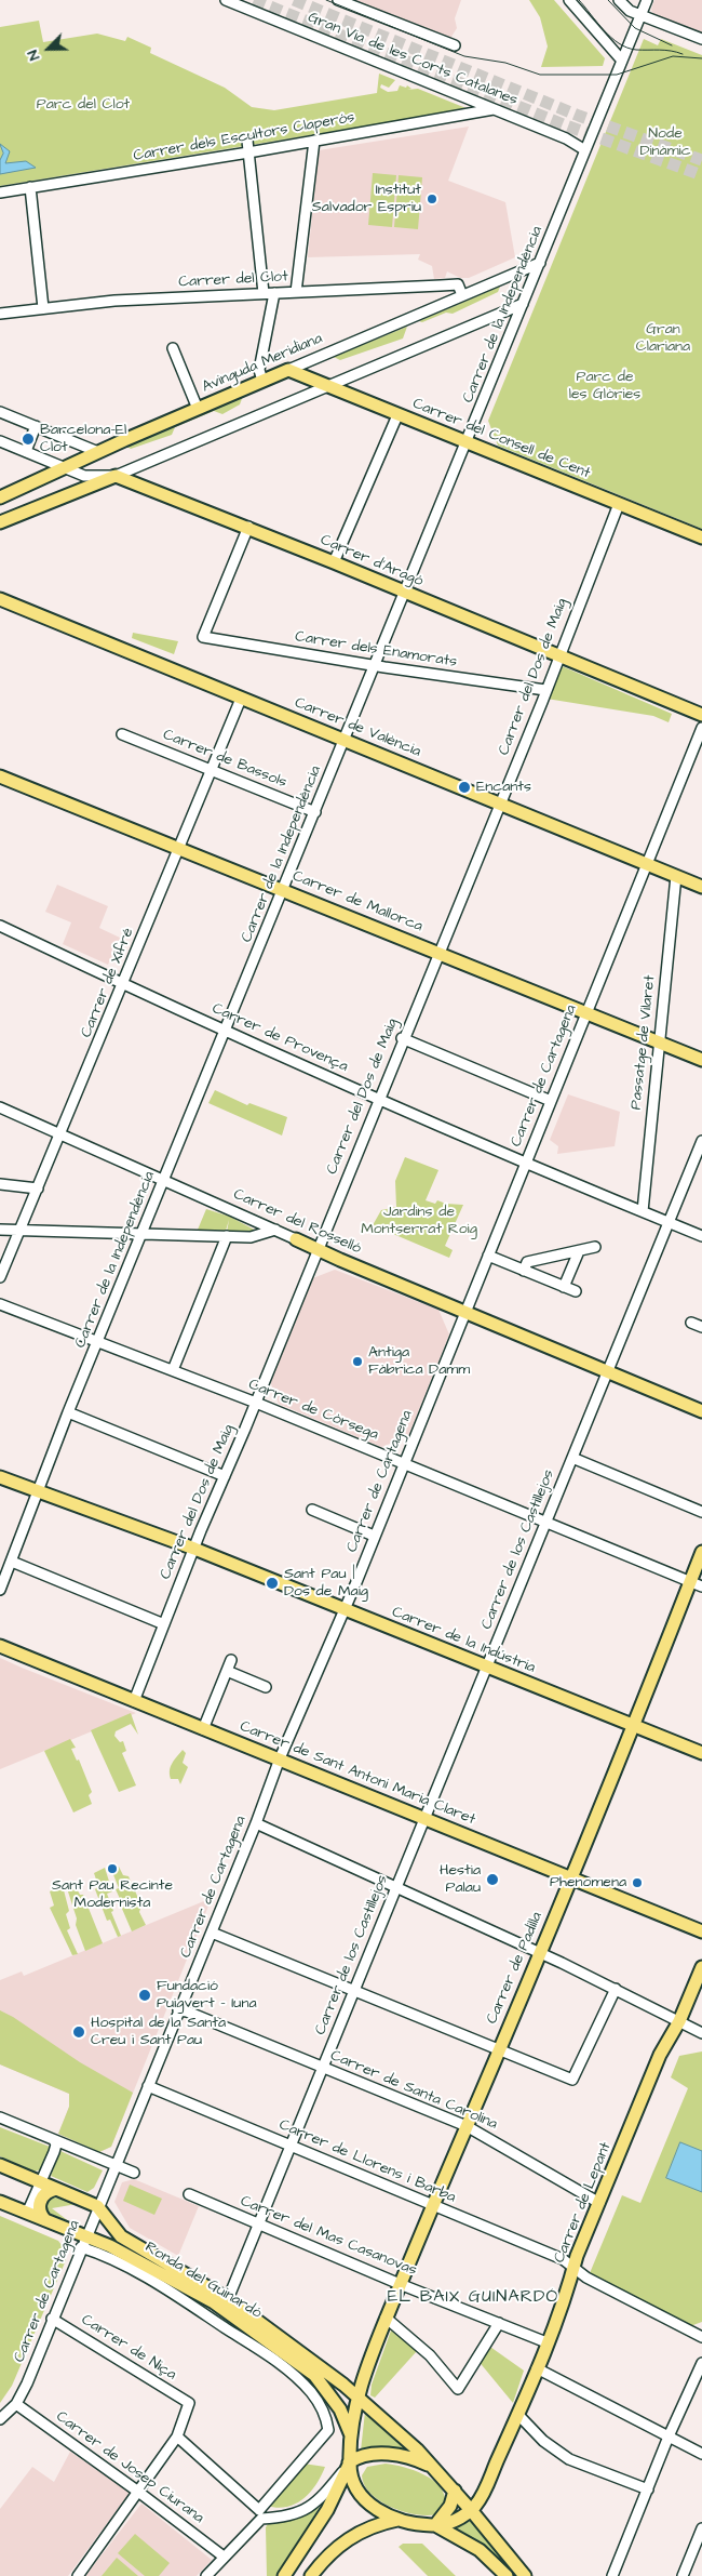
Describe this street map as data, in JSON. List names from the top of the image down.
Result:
{
  "streets": {
    "main road": [
      "Avinguda Meridiana",
      "Carrer del Consell de Cent",
      "Carrer d'Aragó",
      "Carrer de València",
      "Carrer de Mallorca",
      "Carrer del Rosselló",
      "Carrer de la Indústria",
      "Carrer de Sant Antoni Maria Claret",
      "Carrer de Padilla",
      "Carrer de Lepant",
      "Ronda del Guinardó"
    ],
    "street": [
      "Gran Via de les Corts Catalanes",
      "Carrer dels Escultors Claperós",
      "Carrer del Clot",
      "Carrer de la Independència",
      "Carrer dels Enamorats",
      "Carrer del Dos de Maig",
      "Carrer de Bassols",
      "Carrer de Xifré",
      "Carrer de Provença",
      "Passatge de Vilaret",
      "Carrer de Cartagena",
      "Carrer de Còrsega",
      "Carrer de los Castillejos",
      "Carrer de Santa Carolina",
      "Carrer de Llorens i Barba",
      "Carrer del Mas Casanovas",
      "Carrer de Niça",
      "Carrer de Josep Ciurana"
    ]
  },
  "crossings": [
    ["Gran Via de les Corts Catalanes", "Carrer dels Escultors Claperós"],
    ["Gran Via de les Corts Catalanes", "Carrer de la Independència"],
    ["Carrer del Clot", "Avinguda Meridiana"],
    ["Carrer de la Independència", "Avinguda Meridiana"],
    ["Carrer de la Independència", "Carrer del Consell de Cent"],
    ["Carrer de la Independència", "Carrer d'Aragó"],
    ["Carrer de la Independència", "Carrer dels Enamorats"],
    ["Carrer de la Independència", "Carrer de València"],
    ["Carrer de la Independència", "Carrer de Bassols"],
    ["Carrer de la Independència", "Carrer de Mallorca"],
    ["Carrer de la Independència", "Carrer de Provença"],
    ["Carrer de la Independència", "Carrer del Rosselló"],
    ["Carrer de la Independència", "Carrer de Còrsega"],
    ["Carrer de la Independència", "Carrer de la Indústria"],
    ["Avinguda Meridiana", "Carrer del Consell de Cent"],
    ["Avinguda Meridiana", "Carrer d'Aragó"],
    ["Carrer del Consell de Cent", "Carrer del Dos de Maig"],
    ["Carrer d'Aragó", "Carrer dels Enamorats"],
    ["Carrer d'Aragó", "Carrer del Dos de Maig"],
    ["Carrer dels Enamorats", "Carrer del Dos de Maig"],
    ["Carrer del Dos de Maig", "Carrer de València"],
    ["Carrer del Dos de Maig", "Carrer de Mallorca"],
    ["Carrer del Dos de Maig", "Carrer de Provença"],
    ["Carrer del Dos de Maig", "Carrer del Rosselló"],
    ["Carrer del Dos de Maig", "Carrer de Còrsega"],
    ["Carrer del Dos de Maig", "Carrer de la Indústria"],
    ["Carrer del Dos de Maig", "Carrer de Sant Antoni Maria Claret"],
    ["Carrer de València", "Carrer de Xifré"],
    ["Carrer de València", "Passatge de Vilaret"],
    ["Carrer de València", "Carrer de Cartagena"],
    ["Carrer de Bassols", "Carrer de Xifré"],
    ["Carrer de Mallorca", "Carrer de Xifré"],
    ["Carrer de Mallorca", "Passatge de Vilaret"],
    ["Carrer de Mallorca", "Carrer de Cartagena"],
    ["Carrer de Xifré", "Carrer de Provença"],
    ["Carrer de Xifré", "Carrer del Rosselló"],
    ["Carrer de Provença", "Passatge de Vilaret"],
    ["Carrer de Provença", "Carrer de Cartagena"],
    ["Carrer de Provença", "Carrer de los Castillejos"],
    ["Carrer de Cartagena", "Carrer del Rosselló"],
    ["Carrer de Cartagena", "Carrer de Còrsega"],
    ["Carrer de Cartagena", "Carrer de la Indústria"],
    ["Carrer de Cartagena", "Carrer de Sant Antoni Maria Claret"],
    ["Carrer de Cartagena", "Carrer de Santa Carolina"],
    ["Carrer de Cartagena", "Carrer de Llorens i Barba"],
    ["Carrer de Cartagena", "Ronda del Guinardó"],
    ["Carrer de Cartagena", "Carrer de Niça"],
    ["Carrer de Cartagena", "Carrer de Josep Ciurana"],
    ["Carrer del Rosselló", "Carrer de los Castillejos"],
    ["Carrer de Còrsega", "Carrer de los Castillejos"],
    ["Carrer de Còrsega", "Carrer de Padilla"],
    ["Carrer de los Castillejos", "Carrer de la Indústria"],
    ["Carrer de los Castillejos", "Carrer de Sant Antoni Maria Claret"],
    ["Carrer de los Castillejos", "Carrer de Santa Carolina"],
    ["Carrer de los Castillejos", "Carrer de Llorens i Barba"],
    ["Carrer de los Castillejos", "Carrer del Mas Casanovas"],
    ["Carrer de los Castillejos", "Ronda del Guinardó"],
    ["Carrer de la Indústria", "Carrer de Padilla"],
    ["Carrer de Sant Antoni Maria Claret", "Carrer de Padilla"],
    ["Carrer de Padilla", "Carrer de Santa Carolina"],
    ["Carrer de Padilla", "Carrer de Llorens i Barba"],
    ["Carrer de Padilla", "Carrer del Mas Casanovas"],
    ["Carrer de Padilla", "Ronda del Guinardó"],
    ["Carrer de Santa Carolina", "Carrer de Lepant"],
    ["Carrer de Llorens i Barba", "Carrer de Lepant"],
    ["Carrer de Lepant", "Carrer del Mas Casanovas"],
    ["Carrer de Lepant", "Ronda del Guinardó"]
  ],
  "districts": ["EL BAIX GUINARDÓ"],
  "parks": [
    "Parc del Clot",
    "Node Dinàmic",
    "Gran Clariana",
    "Parc de les Glòries",
    "Jardins de Montserrat Roig"
  ],
  "places": [
    "Institut Salvador Espriu",
    "Barcelona-El Clot",
    "Encants",
    "Antiga Fàbrica Damm",
    "Sant Pau | Dos de Maig",
    "Sant Pau Recinte Modernista",
    "Hestia Palau",
    "Phenomena",
    "Fundació Puigvert - Iuna",
    "Hospital de la Santa Creu i Sant Pau"
  ],
  "north": "bottom left"
}
